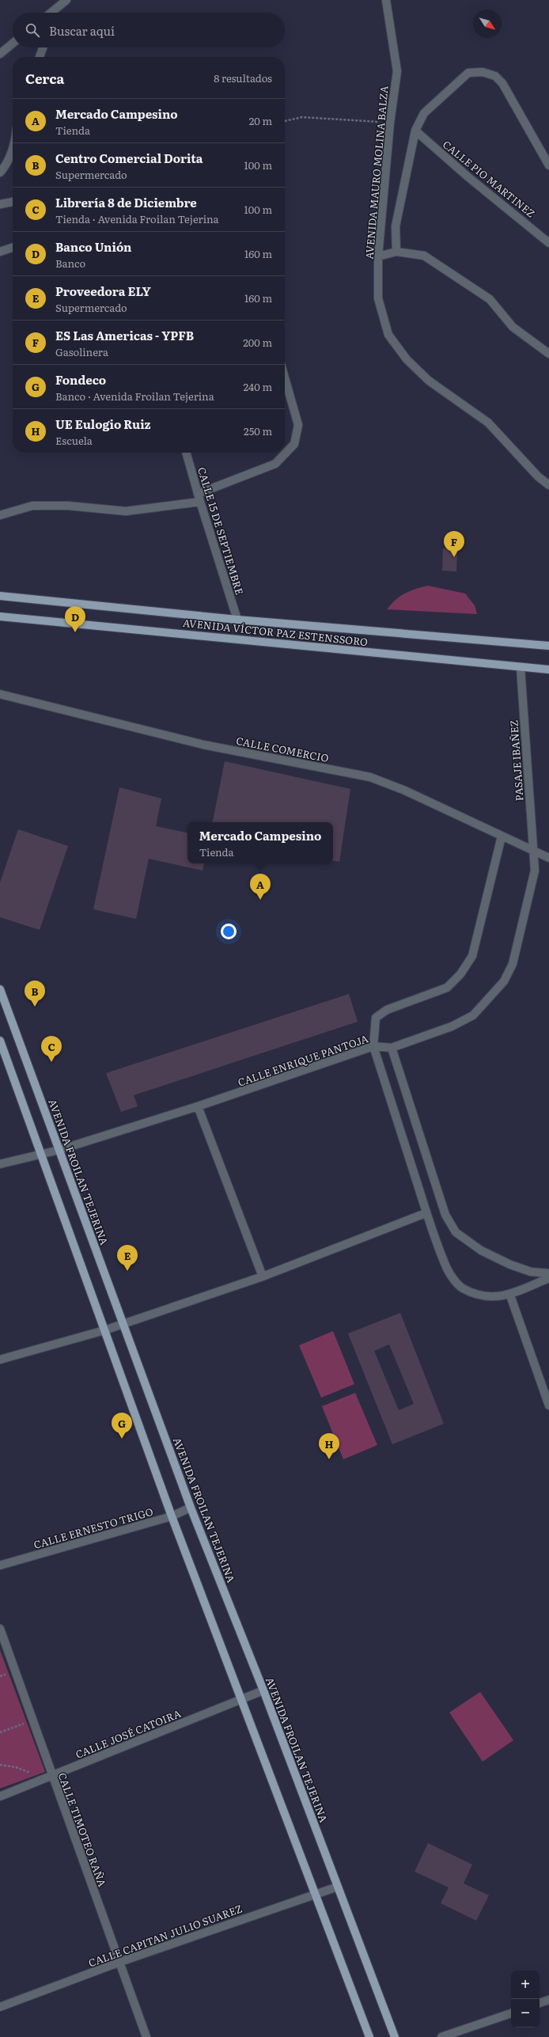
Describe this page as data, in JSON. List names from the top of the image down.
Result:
{
  "streets": {
    "main road": ["AVENIDA VÍCTOR PAZ ESTENSSORO", "AVENIDA FROILAN TEJERINA"],
    "street": [
      "AVENIDA MAURO MOLINA BALZA",
      "CALLE PIO MARTINEZ",
      "CALLE 15 DE SEPTIEMBRE",
      "CALLE COMERCIO",
      "PASAJE IBAÑEZ",
      "CALLE ENRIQUE PANTOJA",
      "CALLE ERNESTO TRIGO",
      "CALLE JOSÉ CATOIRA",
      "CALLE TIMOTEO RAÑA",
      "CALLE CAPITAN JULIO SUAREZ"
    ]
  },
  "crossings": [
    ["CALLE 15 DE SEPTIEMBRE", "AVENIDA VÍCTOR PAZ ESTENSSORO"],
    ["AVENIDA VÍCTOR PAZ ESTENSSORO", "PASAJE IBAÑEZ"],
    ["CALLE COMERCIO", "PASAJE IBAÑEZ"],
    ["CALLE COMERCIO", "CALLE ENRIQUE PANTOJA"],
    ["PASAJE IBAÑEZ", "CALLE ENRIQUE PANTOJA"],
    ["CALLE ENRIQUE PANTOJA", "AVENIDA FROILAN TEJERINA"],
    ["AVENIDA FROILAN TEJERINA", "CALLE ERNESTO TRIGO"],
    ["AVENIDA FROILAN TEJERINA", "CALLE JOSÉ CATOIRA"],
    ["AVENIDA FROILAN TEJERINA", "CALLE CAPITAN JULIO SUAREZ"],
    ["CALLE JOSÉ CATOIRA", "CALLE TIMOTEO RAÑA"],
    ["CALLE TIMOTEO RAÑA", "CALLE CAPITAN JULIO SUAREZ"]
  ],
  "north": "bottom right",
  "page": {
    "search": "Buscar aquí",
    "heading": ["Cerca", "8 resultados"],
    "list": [
      {
        "mark": "A",
        "name": "Mercado Campesino",
        "note": "Tienda",
        "value": "20 m"
      },
      {
        "mark": "B",
        "name": "Centro Comercial Dorita",
        "note": "Supermercado",
        "value": "100 m"
      },
      {
        "mark": "C",
        "name": "Librería 8 de Diciembre",
        "note": "Tienda · Avenida Froilan Tejerina",
        "value": "100 m"
      },
      {
        "mark": "D",
        "name": "Banco Unión",
        "note": "Banco",
        "value": "160 m"
      },
      {
        "mark": "E",
        "name": "Proveedora ELY",
        "note": "Supermercado",
        "value": "160 m"
      },
      {
        "mark": "F",
        "name": "ES Las Americas - YPFB",
        "note": "Gasolinera",
        "value": "200 m"
      },
      {
        "mark": "G",
        "name": "Fondeco",
        "note": "Banco · Avenida Froilan Tejerina",
        "value": "240 m"
      },
      {
        "mark": "H",
        "name": "UE Eulogio Ruiz",
        "note": "Escuela",
        "value": "250 m"
      }
    ],
    "pins": [
      "F",
      "D",
      "A",
      "B",
      "C",
      "E",
      "G",
      "H"
    ],
    "popup": ["Mercado Campesino", "Tienda"],
    "map_buttons": ["+", "−"]
  }
}
